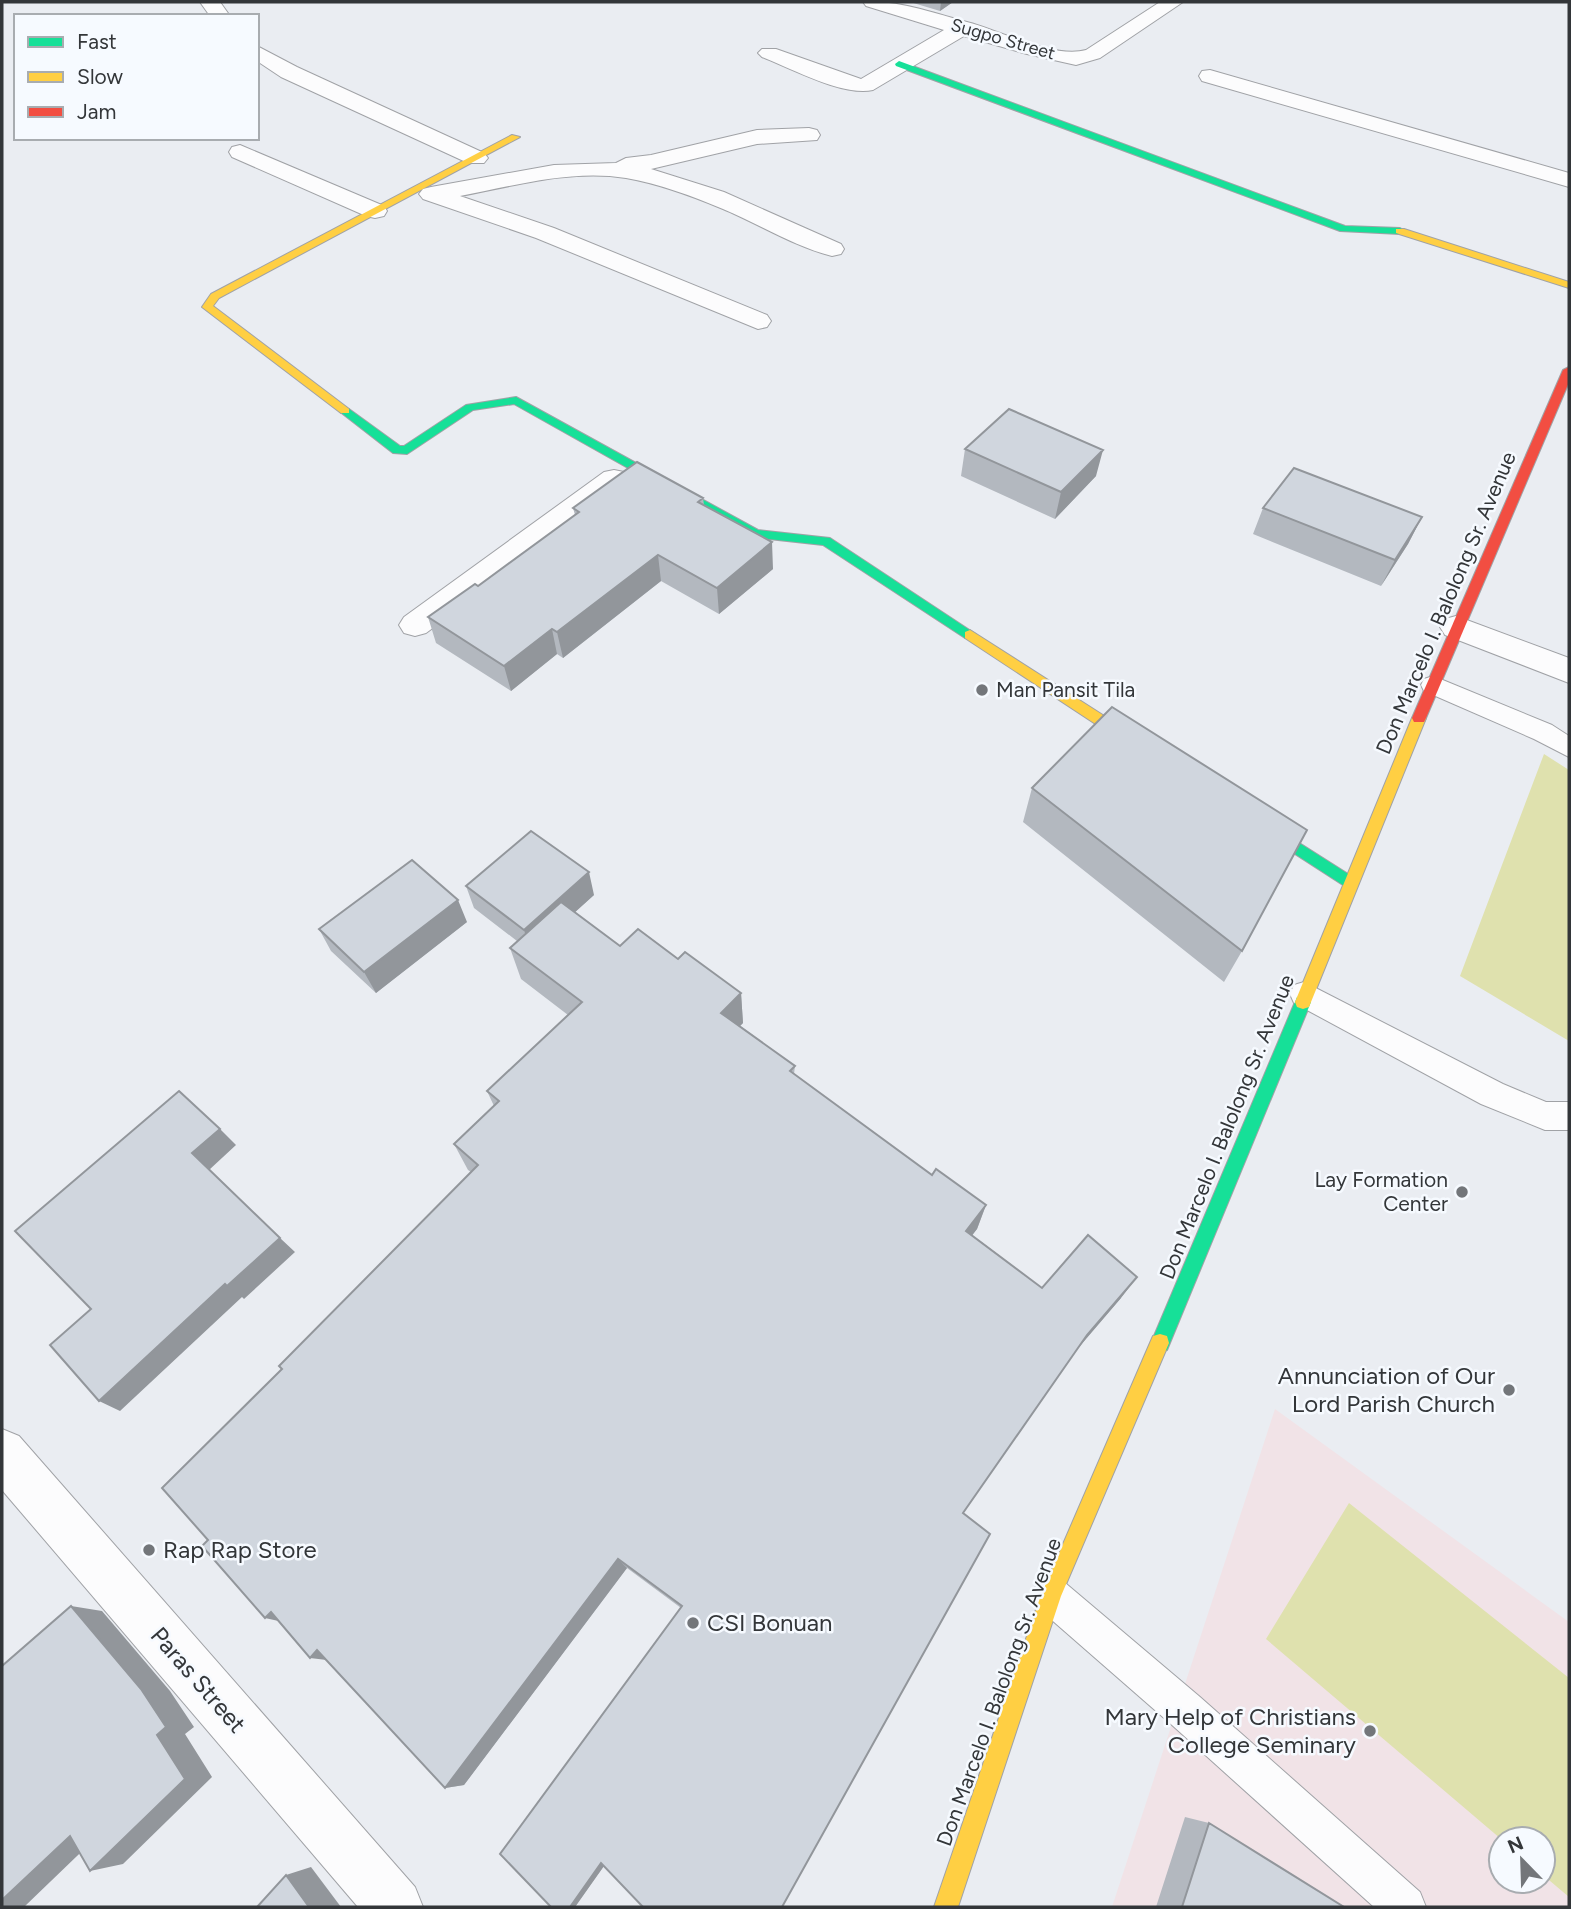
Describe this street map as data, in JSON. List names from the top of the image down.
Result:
{
  "streets": {
    "street": ["Sugpo Street", "Don Marcelo I. Balolong Sr. Avenue", "Paras Street"]
  },
  "places": [
    "Man Pansit Tila",
    "Lay Formation Center",
    "Annunciation of Our Lord Parish Church",
    "Rap Rap Store",
    "CSI Bonuan",
    "Mary Help of Christians College Seminary"
  ],
  "legend": ["Fast", "Slow", "Jam"],
  "north": "top left"
}
